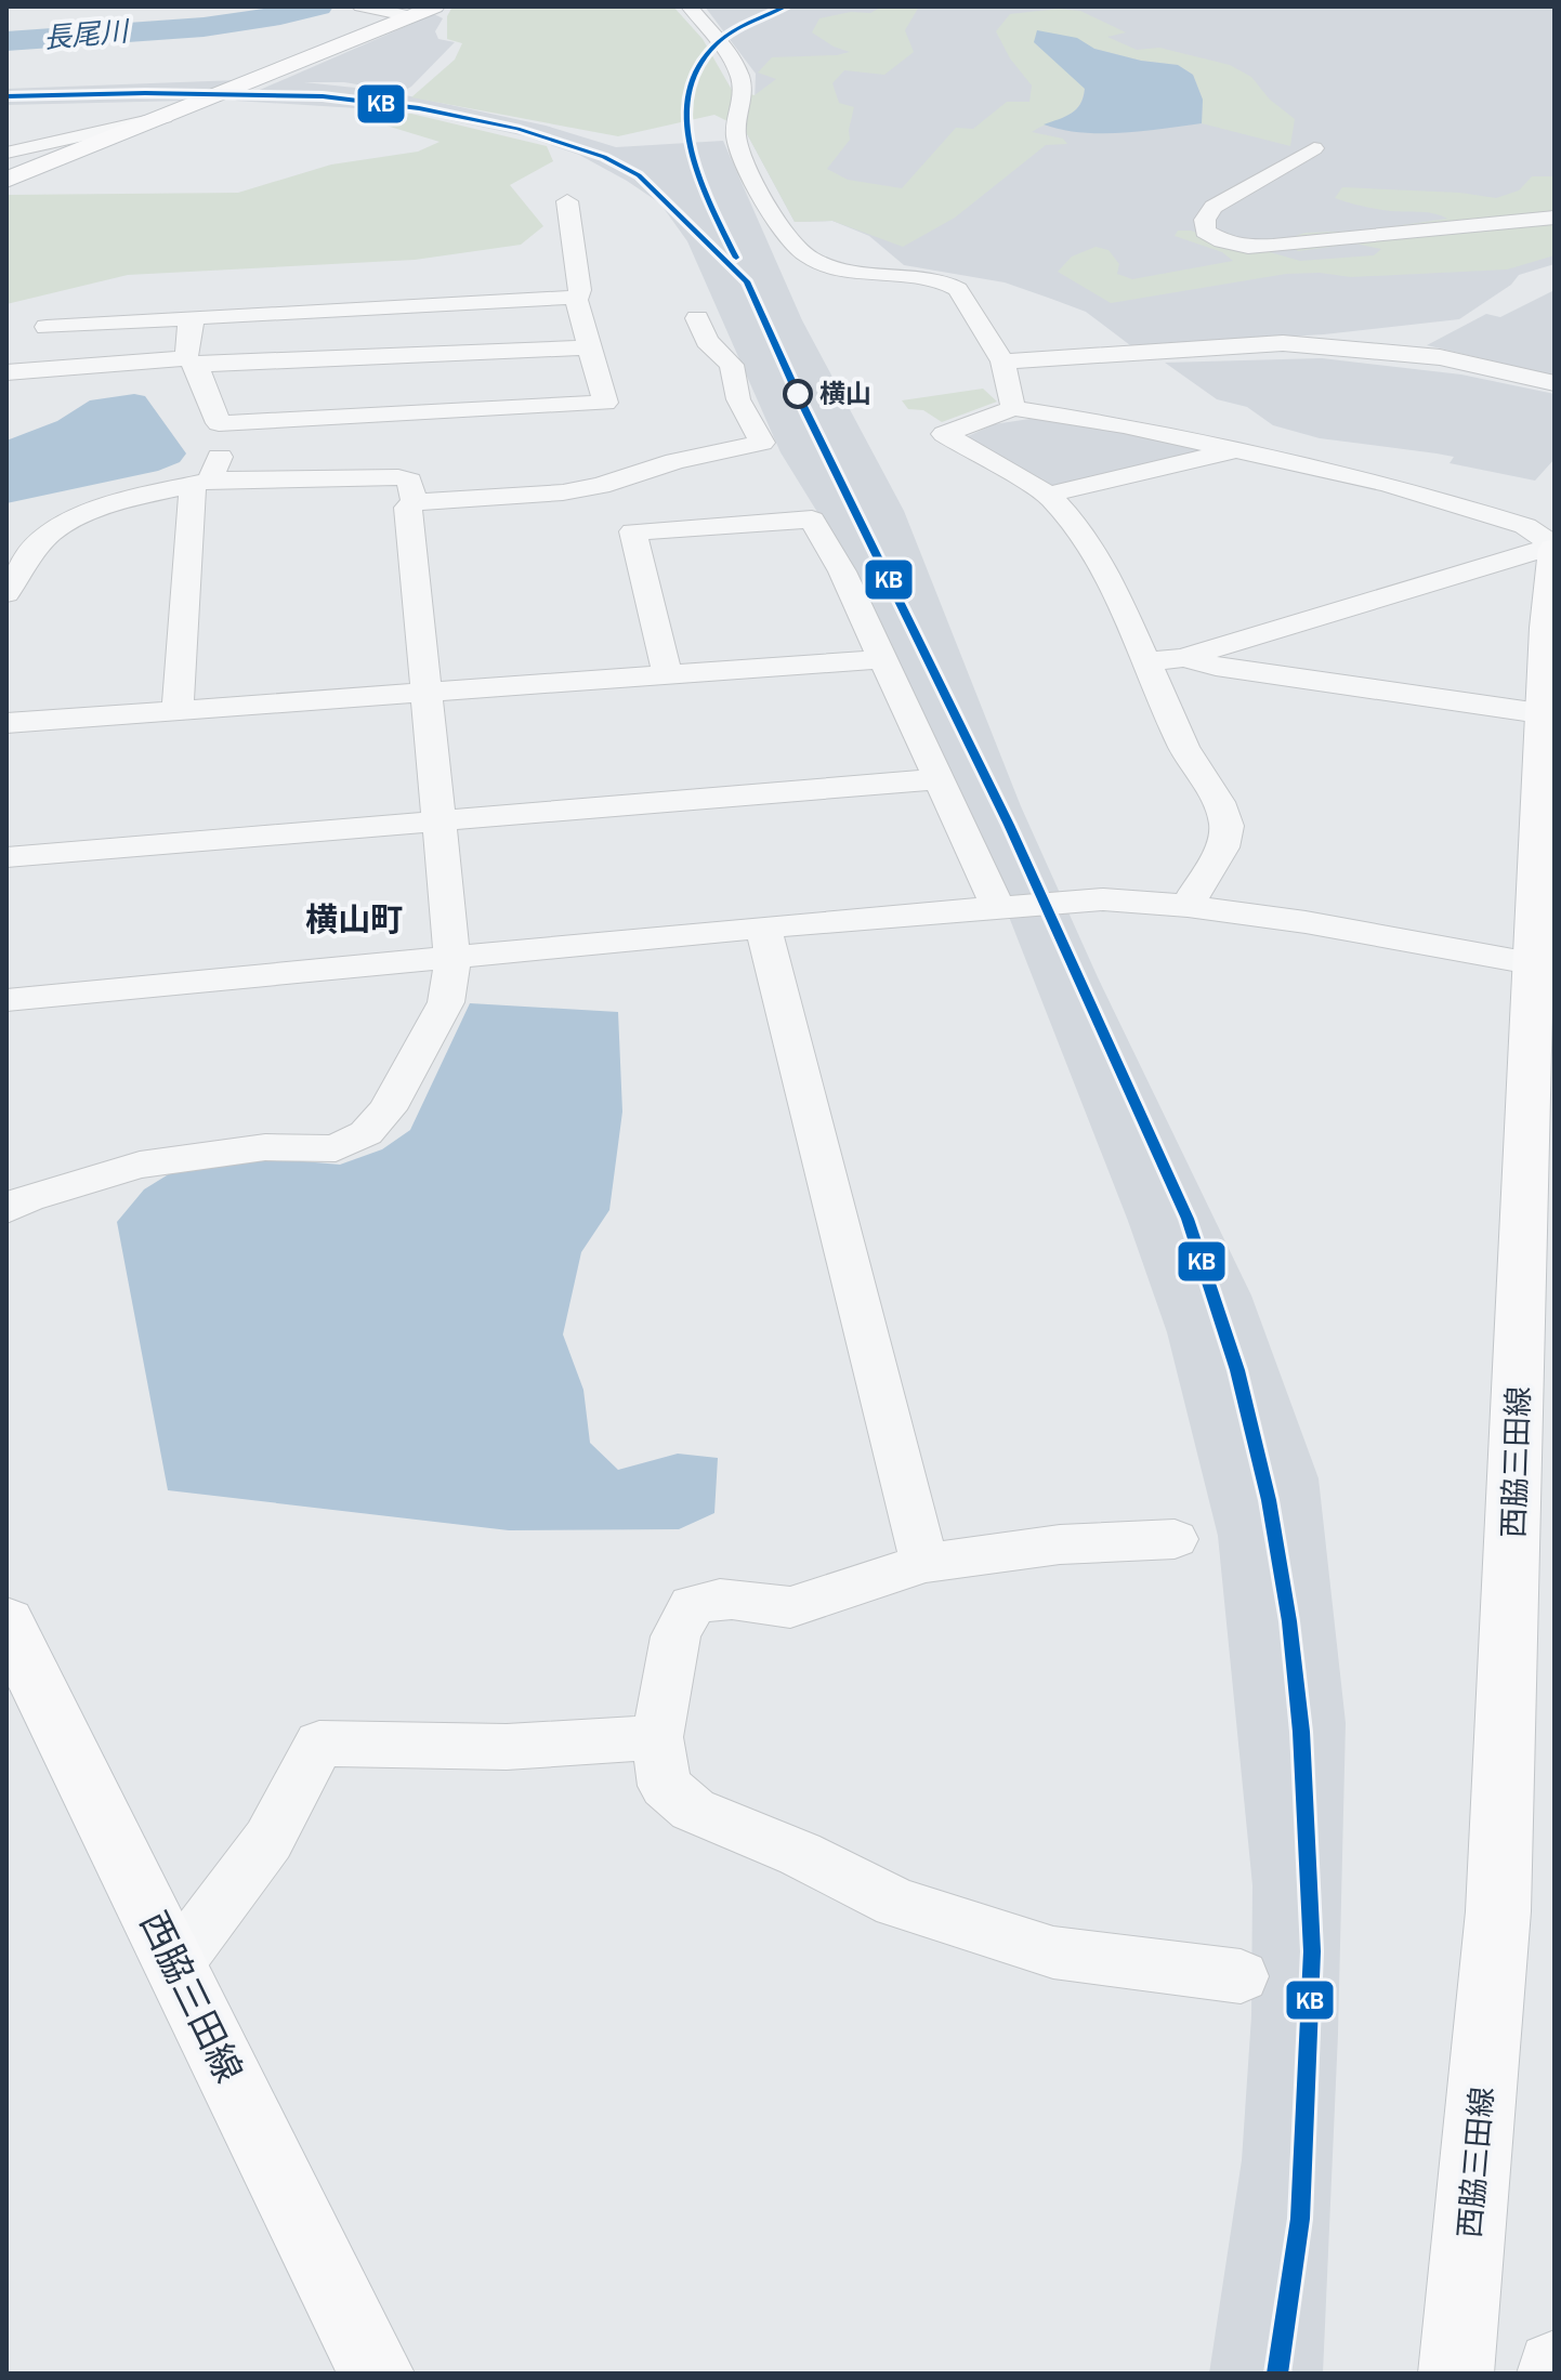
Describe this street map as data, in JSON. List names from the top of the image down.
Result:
{
  "streets": {
    "main road": ["西脇三田線"]
  },
  "districts": ["横山町"],
  "water": ["長尾川"],
  "places": ["横山"],
  "lines": ["transit line KB"]
}
